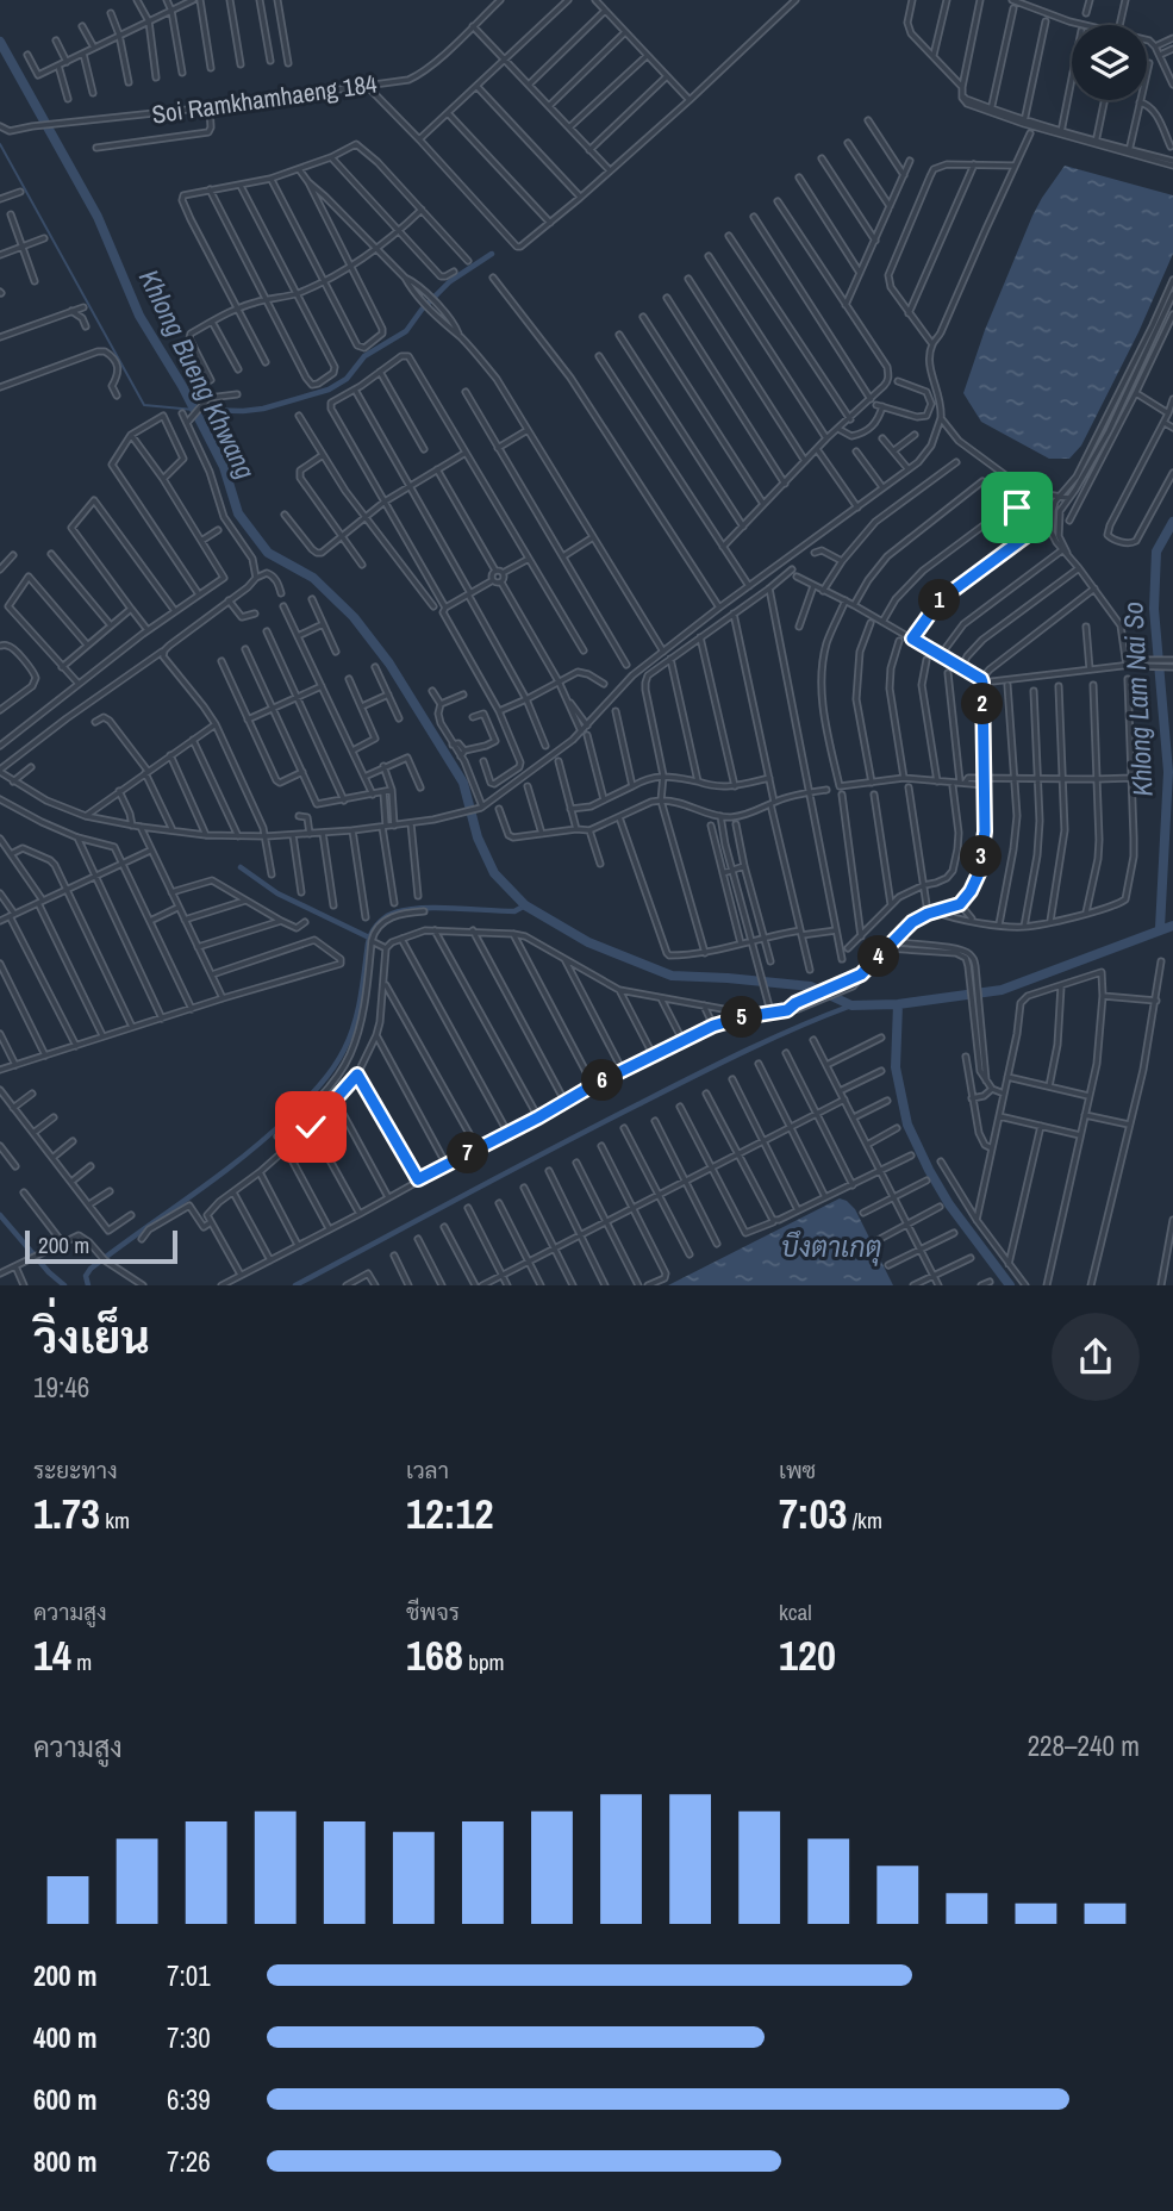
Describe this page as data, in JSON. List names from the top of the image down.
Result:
{
  "streets": {
    "street": ["Soi Ramkhamhaeng 184"]
  },
  "water": ["Khlong Bueng Khwang", "Khlong Lam Nai So", "บึงตาเกตุ"],
  "scale_bar": "200 m",
  "page": {
    "pins": [
      "1",
      "2",
      "3",
      "4",
      "5",
      "6",
      "7"
    ],
    "scale": "200 m",
    "heading": ["วิ่งเย็น", "19:46"],
    "stats": [
      ["ระยะทาง", "1.73 km"],
      ["เวลา", "12:12"],
      ["เพซ", "7:03 /km"],
      ["ความสูง", "14 m"],
      ["ชีพจร", "168 bpm"],
      ["kcal", "120"]
    ],
    "chart": ["ความสูง", "228–240 m"],
    "list": [
      {
        "name": "200 m",
        "note": "7:01"
      },
      {
        "name": "400 m",
        "note": "7:30"
      },
      {
        "name": "600 m",
        "note": "6:39"
      },
      {
        "name": "800 m",
        "note": "7:26"
      }
    ]
  }
}
